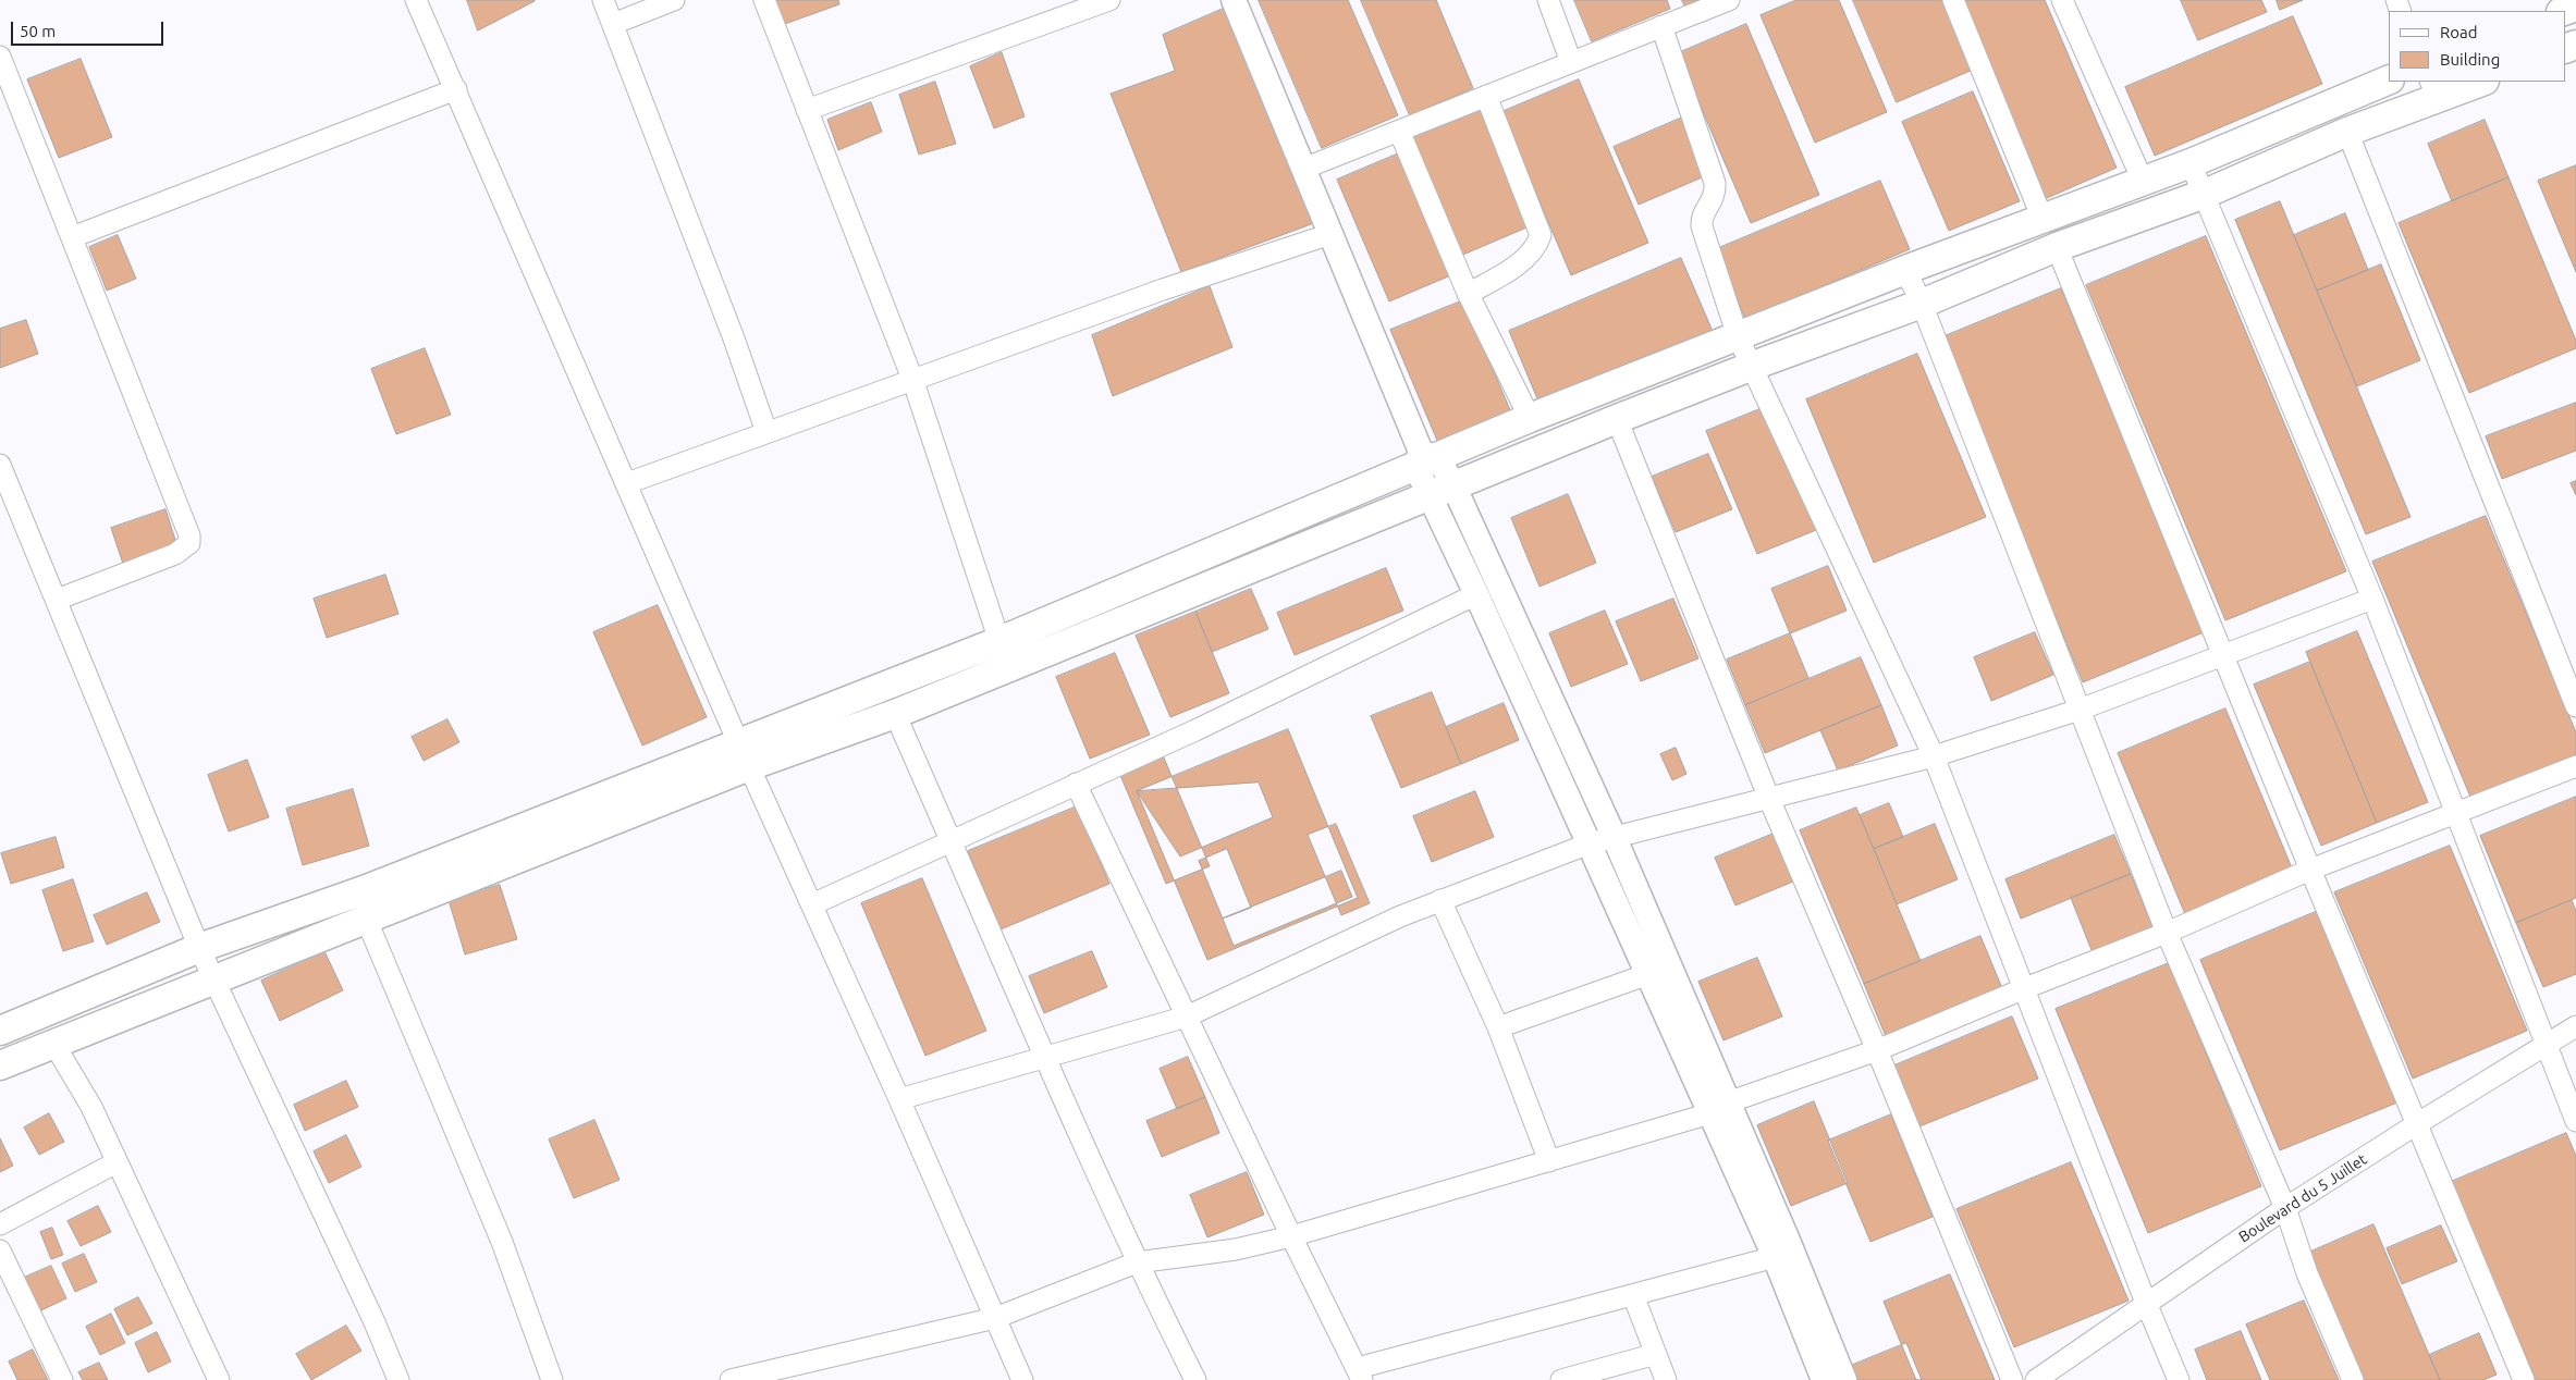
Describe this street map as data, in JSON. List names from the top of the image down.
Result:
{
  "streets": {
    "street": ["Boulevard du 5 Juillet"]
  },
  "legend": ["Road", "Building"],
  "scale_bar": "50 m"
}
